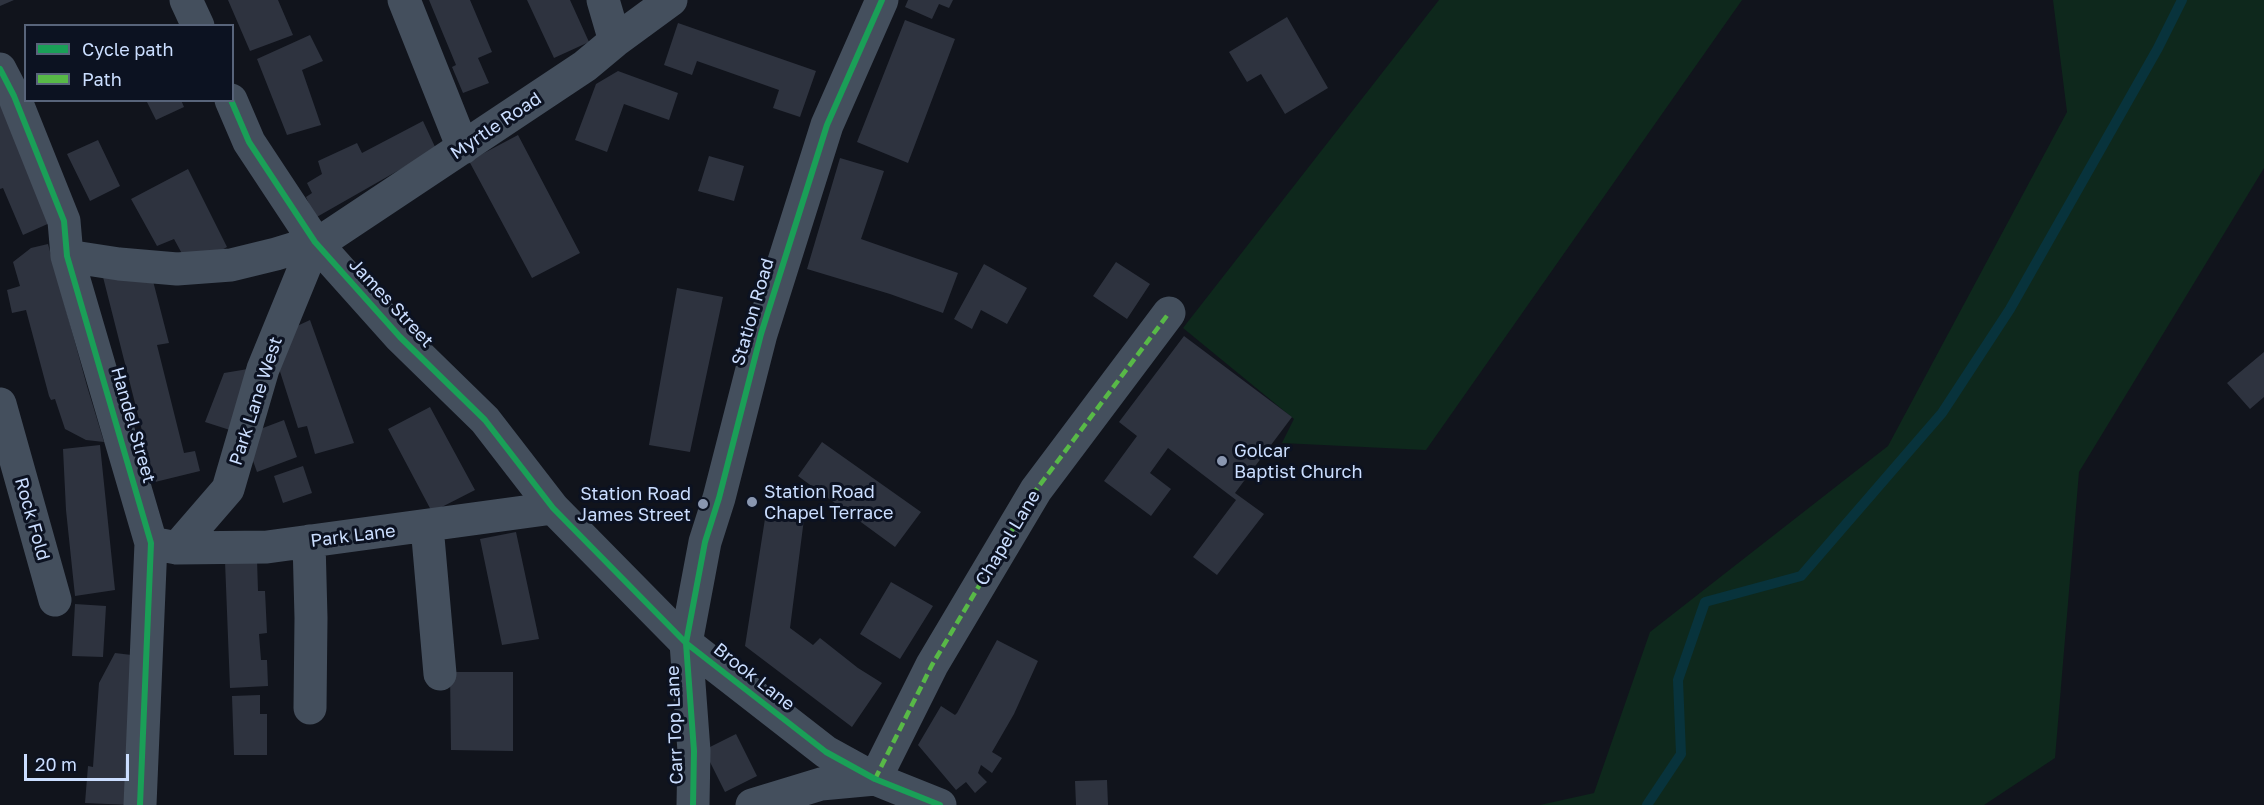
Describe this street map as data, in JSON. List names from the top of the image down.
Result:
{
  "streets": {
    "street": [
      "Myrtle Road",
      "James Street",
      "Station Road",
      "Park Lane West",
      "Handel Street",
      "Rock Fold",
      "Park Lane",
      "Chapel Lane",
      "Brook Lane",
      "Carr Top Lane"
    ]
  },
  "crossings": [
    ["Myrtle Road", "James Street"],
    ["Myrtle Road", "Park Lane West"],
    ["Myrtle Road", "Handel Street"],
    ["James Street", "Park Lane West"],
    ["James Street", "Park Lane"],
    ["James Street", "Brook Lane"],
    ["Station Road", "Brook Lane"],
    ["Station Road", "Carr Top Lane"],
    ["Park Lane West", "Handel Street"],
    ["Park Lane West", "Park Lane"],
    ["Handel Street", "Park Lane"],
    ["Park Lane", "Brook Lane"],
    ["Chapel Lane", "Brook Lane"],
    ["Brook Lane", "Carr Top Lane"]
  ],
  "places": ["Golcar Baptist Church", "Station Road Chapel Terrace", "Station Road James Street"],
  "legend": ["Cycle path", "Path"],
  "scale_bar": "20 m"
}
